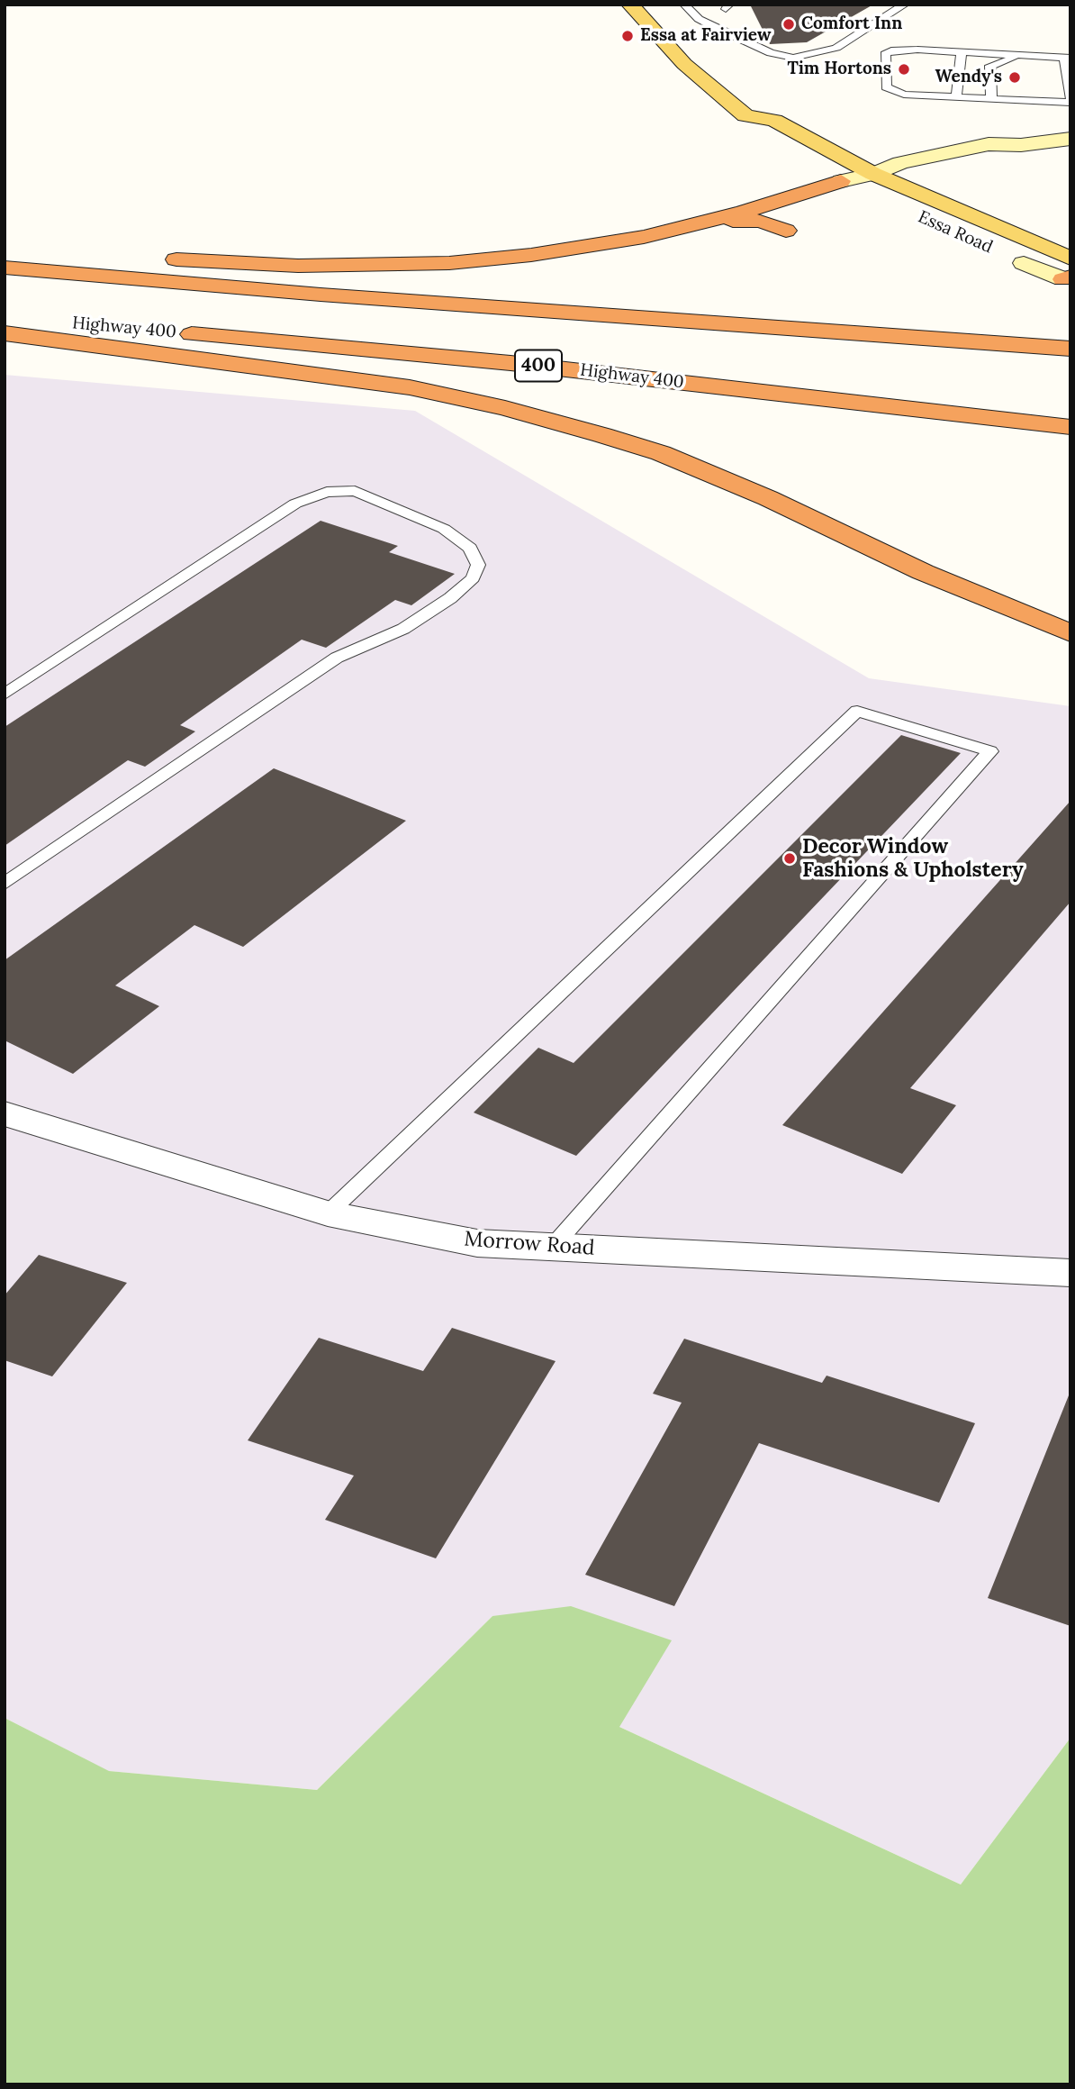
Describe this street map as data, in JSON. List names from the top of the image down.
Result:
{
  "streets": {
    "highway": ["Highway 400", "400"],
    "main road": ["Essa Road"],
    "street": ["Morrow Road"]
  },
  "places": [
    "Comfort Inn",
    "Essa at Fairview",
    "Tim Hortons",
    "Wendy's",
    "Decor Window Fashions & Upholstery"
  ]
}
